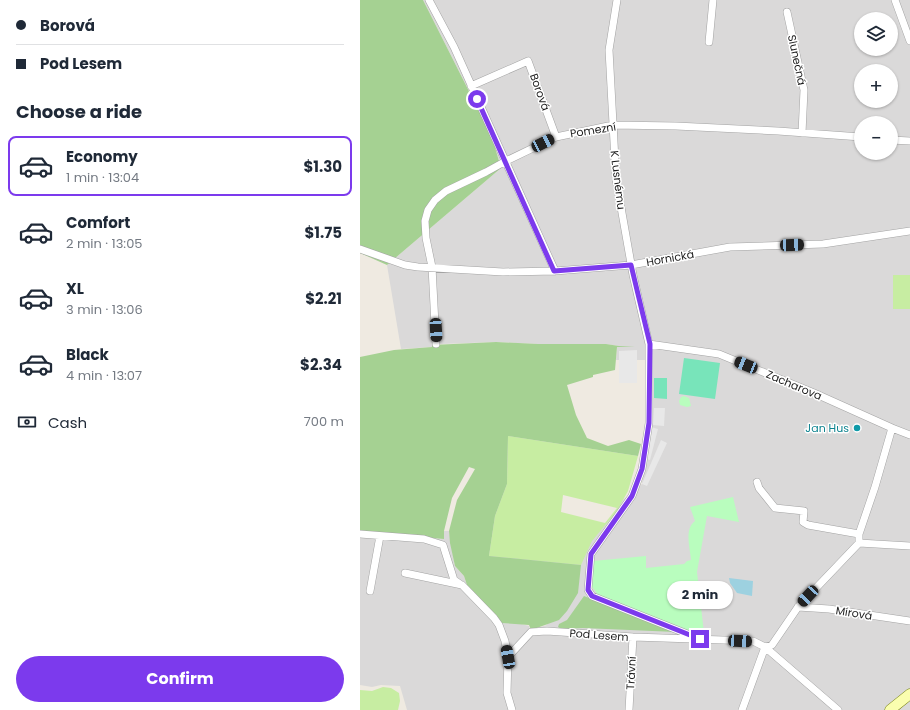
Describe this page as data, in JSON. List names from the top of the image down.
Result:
{
  "streets": {
    "street": [
      "Slunečná",
      "Borová",
      "Pomezní",
      "K Lusnému",
      "Hornická",
      "Zacharova",
      "Mírová",
      "Pod Lesem",
      "Trávní"
    ]
  },
  "crossings": [
    ["Slunečná", "Pomezní"],
    ["Borová", "Pomezní"],
    ["Pomezní", "K Lusnému"],
    ["Pomezní", "Hornická"],
    ["K Lusnému", "Hornická"],
    ["K Lusnému", "Zacharova"],
    ["K Lusnému", "Pod Lesem"],
    ["Pod Lesem", "Trávní"]
  ],
  "places": ["Jan Hus"],
  "page": {
    "banner": ["Borová", "Pod Lesem"],
    "map_buttons": ["+", "−"],
    "heading": "Choose a ride",
    "list": [
      {
        "name": "Economy",
        "note": "1 min · 13:04",
        "value": "$1.30"
      },
      {
        "name": "Comfort",
        "note": "2 min · 13:05",
        "value": "$1.75"
      },
      {
        "name": "XL",
        "note": "3 min · 13:06",
        "value": "$2.21"
      },
      {
        "name": "Black",
        "note": "4 min · 13:07",
        "value": "$2.34"
      }
    ],
    "pay": ["Cash", "700 m"],
    "bubble": "2 min",
    "buttons": "Confirm"
  }
}
